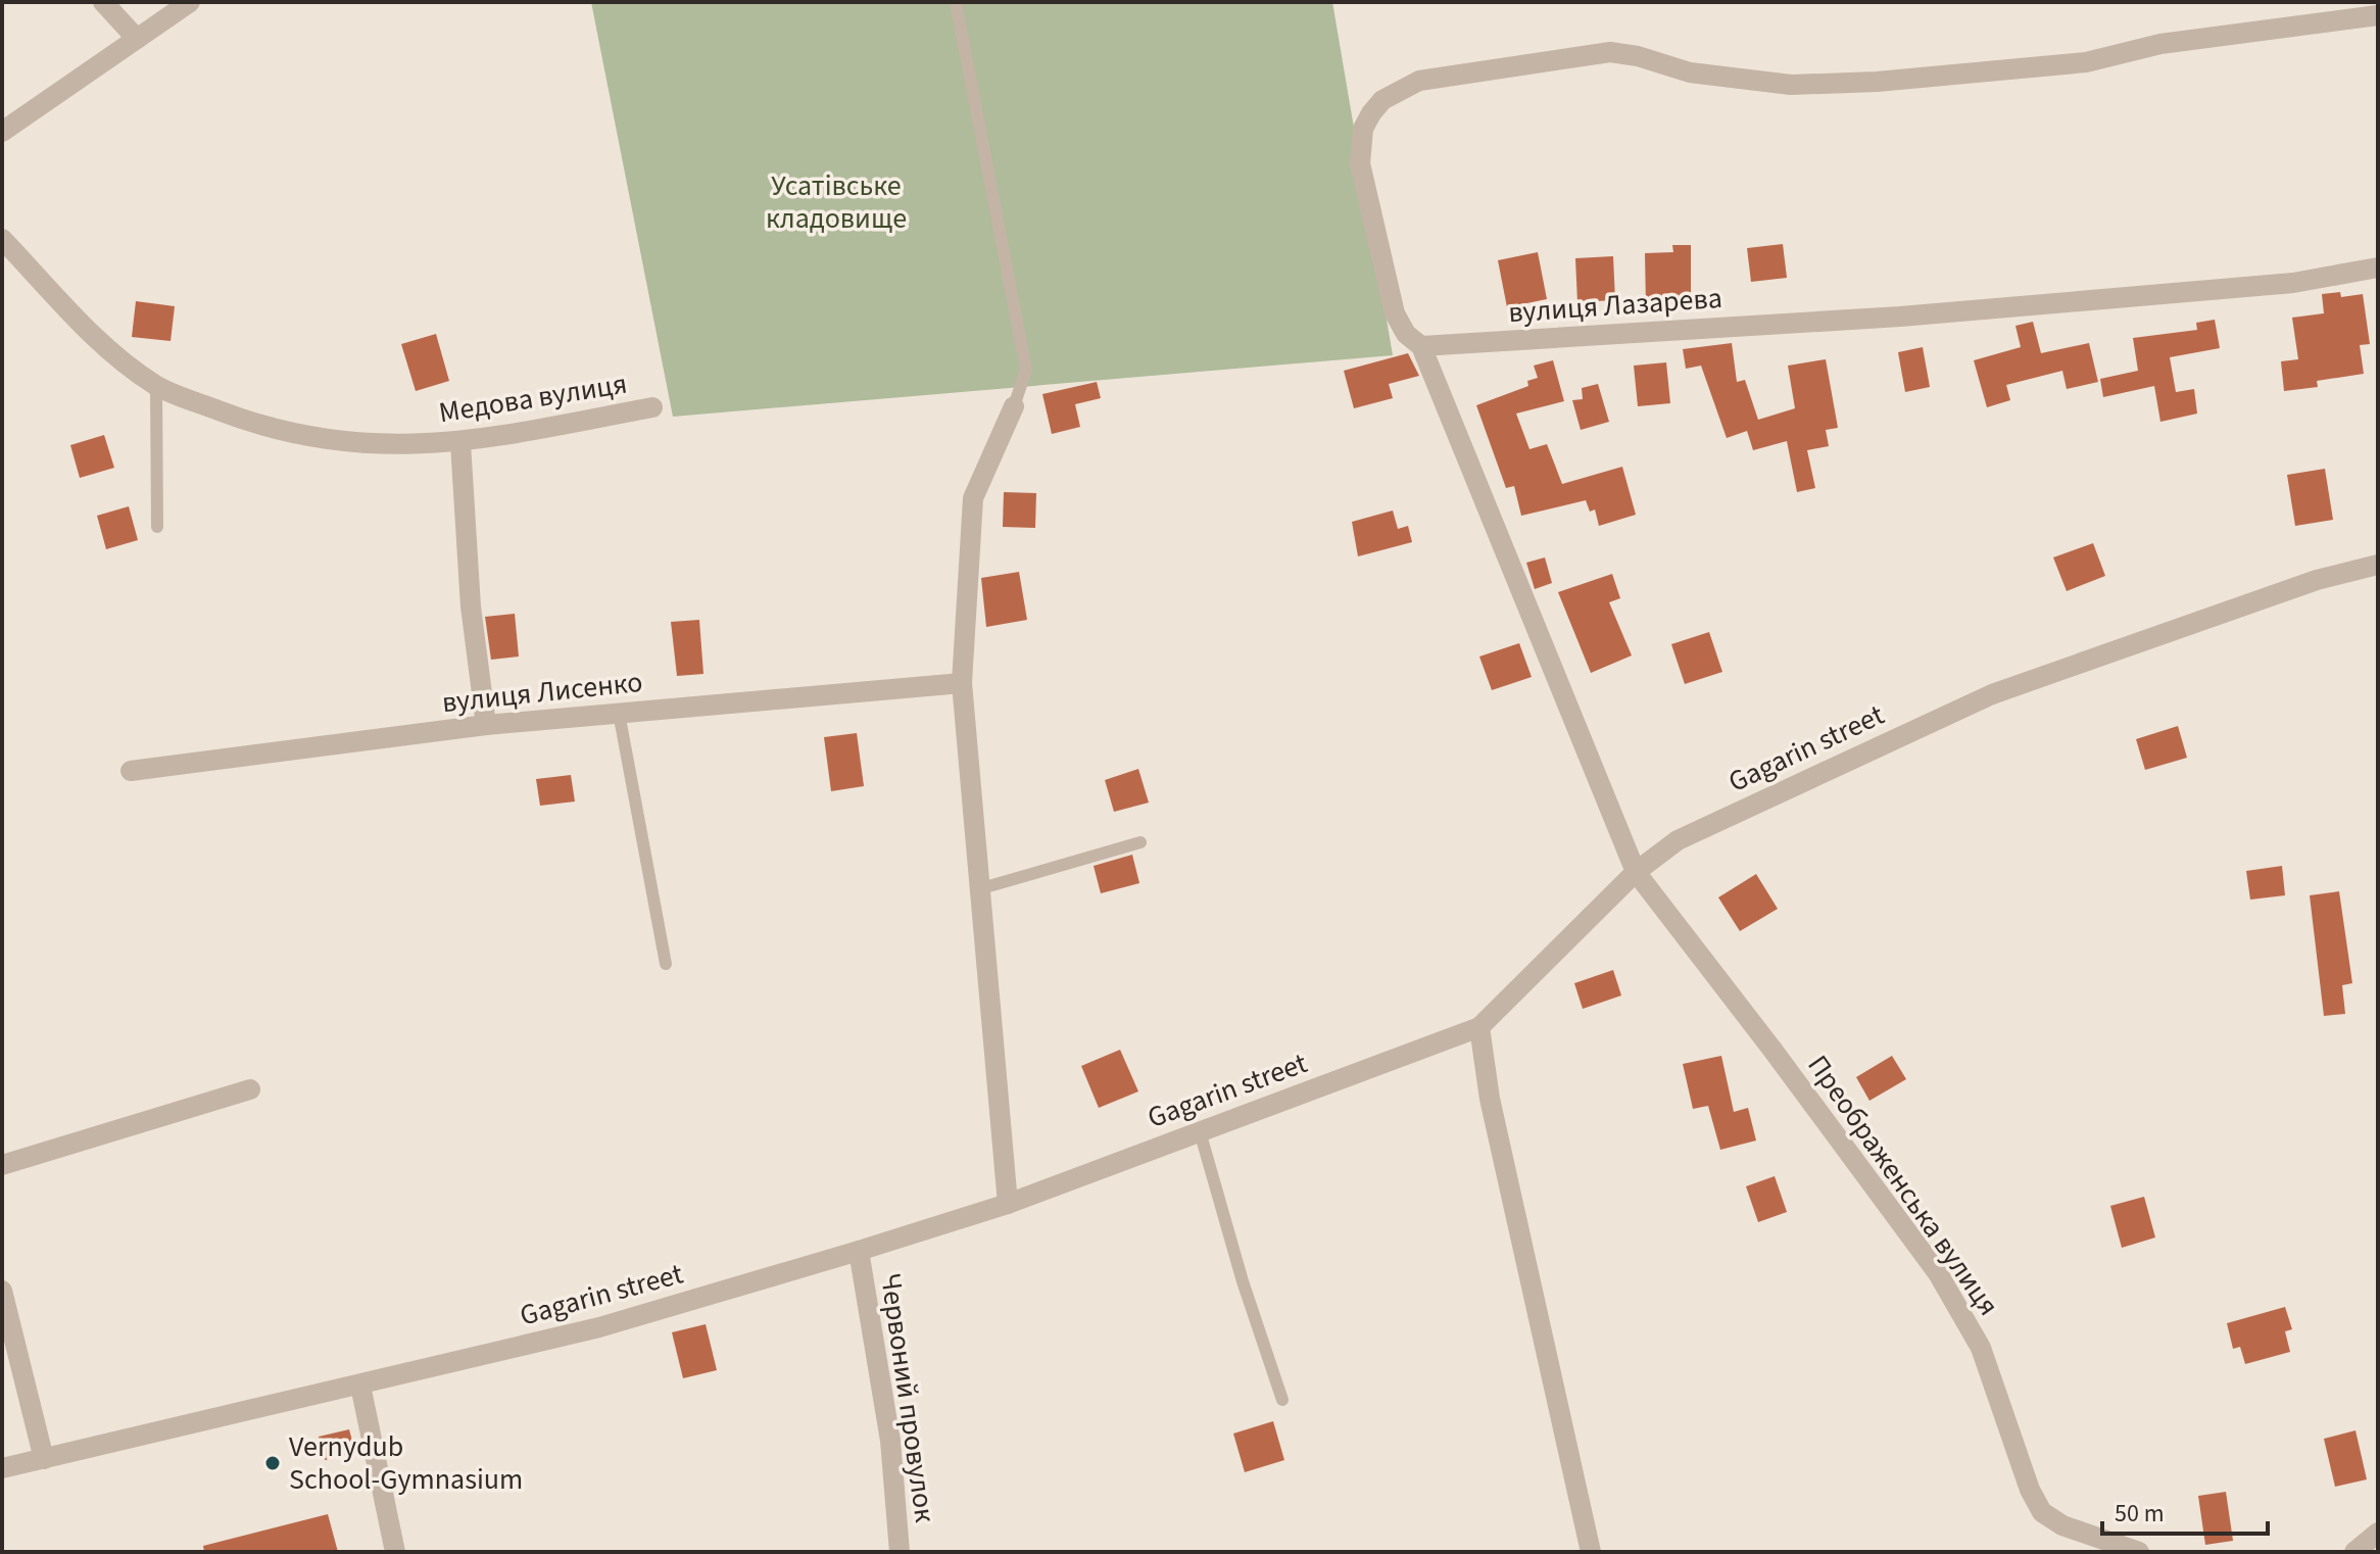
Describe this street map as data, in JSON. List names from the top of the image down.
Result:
{
  "streets": {
    "street": [
      "вулиця Лазарева",
      "Медова вулиця",
      "вулиця Лисенко",
      "Gagarin street",
      "Преображенська вулиця",
      "Червоний провулок"
    ]
  },
  "crossings": [
    ["Gagarin street", "Преображенська вулиця"],
    ["Gagarin street", "Червоний провулок"]
  ],
  "parks": ["Усатівське кладовище"],
  "places": ["Vernydub School-Gymnasium"],
  "scale_bar": "50 m"
}
